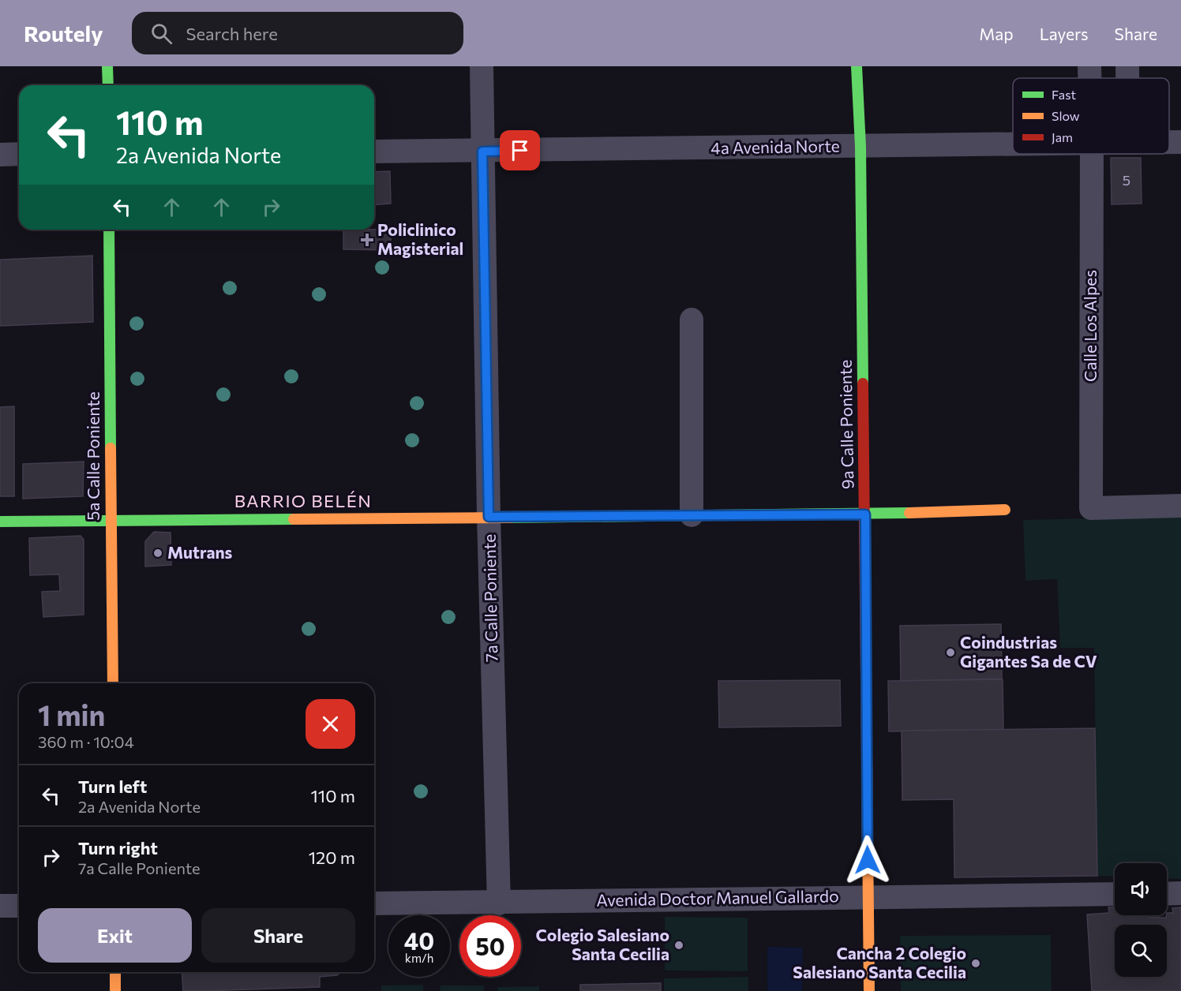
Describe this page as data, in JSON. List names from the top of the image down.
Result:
{
  "streets": {
    "main road": ["9a Calle Poniente", "5a Calle Poniente"],
    "street": [
      "4a Avenida Norte",
      "Calle Los Alpes",
      "7a Calle Poniente",
      "Avenida Doctor Manuel Gallardo"
    ]
  },
  "crossings": [
    ["4a Avenida Norte", "9a Calle Poniente"],
    ["4a Avenida Norte", "7a Calle Poniente"],
    ["9a Calle Poniente", "Avenida Doctor Manuel Gallardo"],
    ["7a Calle Poniente", "Avenida Doctor Manuel Gallardo"]
  ],
  "districts": ["BARRIO BELÉN"],
  "places": {
    "health": ["Policlinico Magisterial"],
    "other": [
      "Mutrans",
      "Coindustrias Gigantes Sa de CV",
      "Colegio Salesiano Santa Cecilia",
      "Cancha 2 Colegio Salesiano Santa Cecilia"
    ]
  },
  "house_numbers": ["5"],
  "legend": ["Fast", "Slow", "Jam"],
  "page": {
    "header": "Routely",
    "search": "Search here",
    "nav": ["Map", "Layers", "Share"],
    "turn": ["110 m", "2a Avenida Norte"],
    "heading": ["1 min", "360 m · 10:04"],
    "list": [
      {
        "name": "Turn left",
        "note": "2a Avenida Norte",
        "value": "110 m"
      },
      {
        "name": "Turn right",
        "note": "7a Calle Poniente",
        "value": "120 m"
      }
    ],
    "buttons": ["Exit", "Share"],
    "speed": "40 km/h",
    "limit": "50"
  }
}
